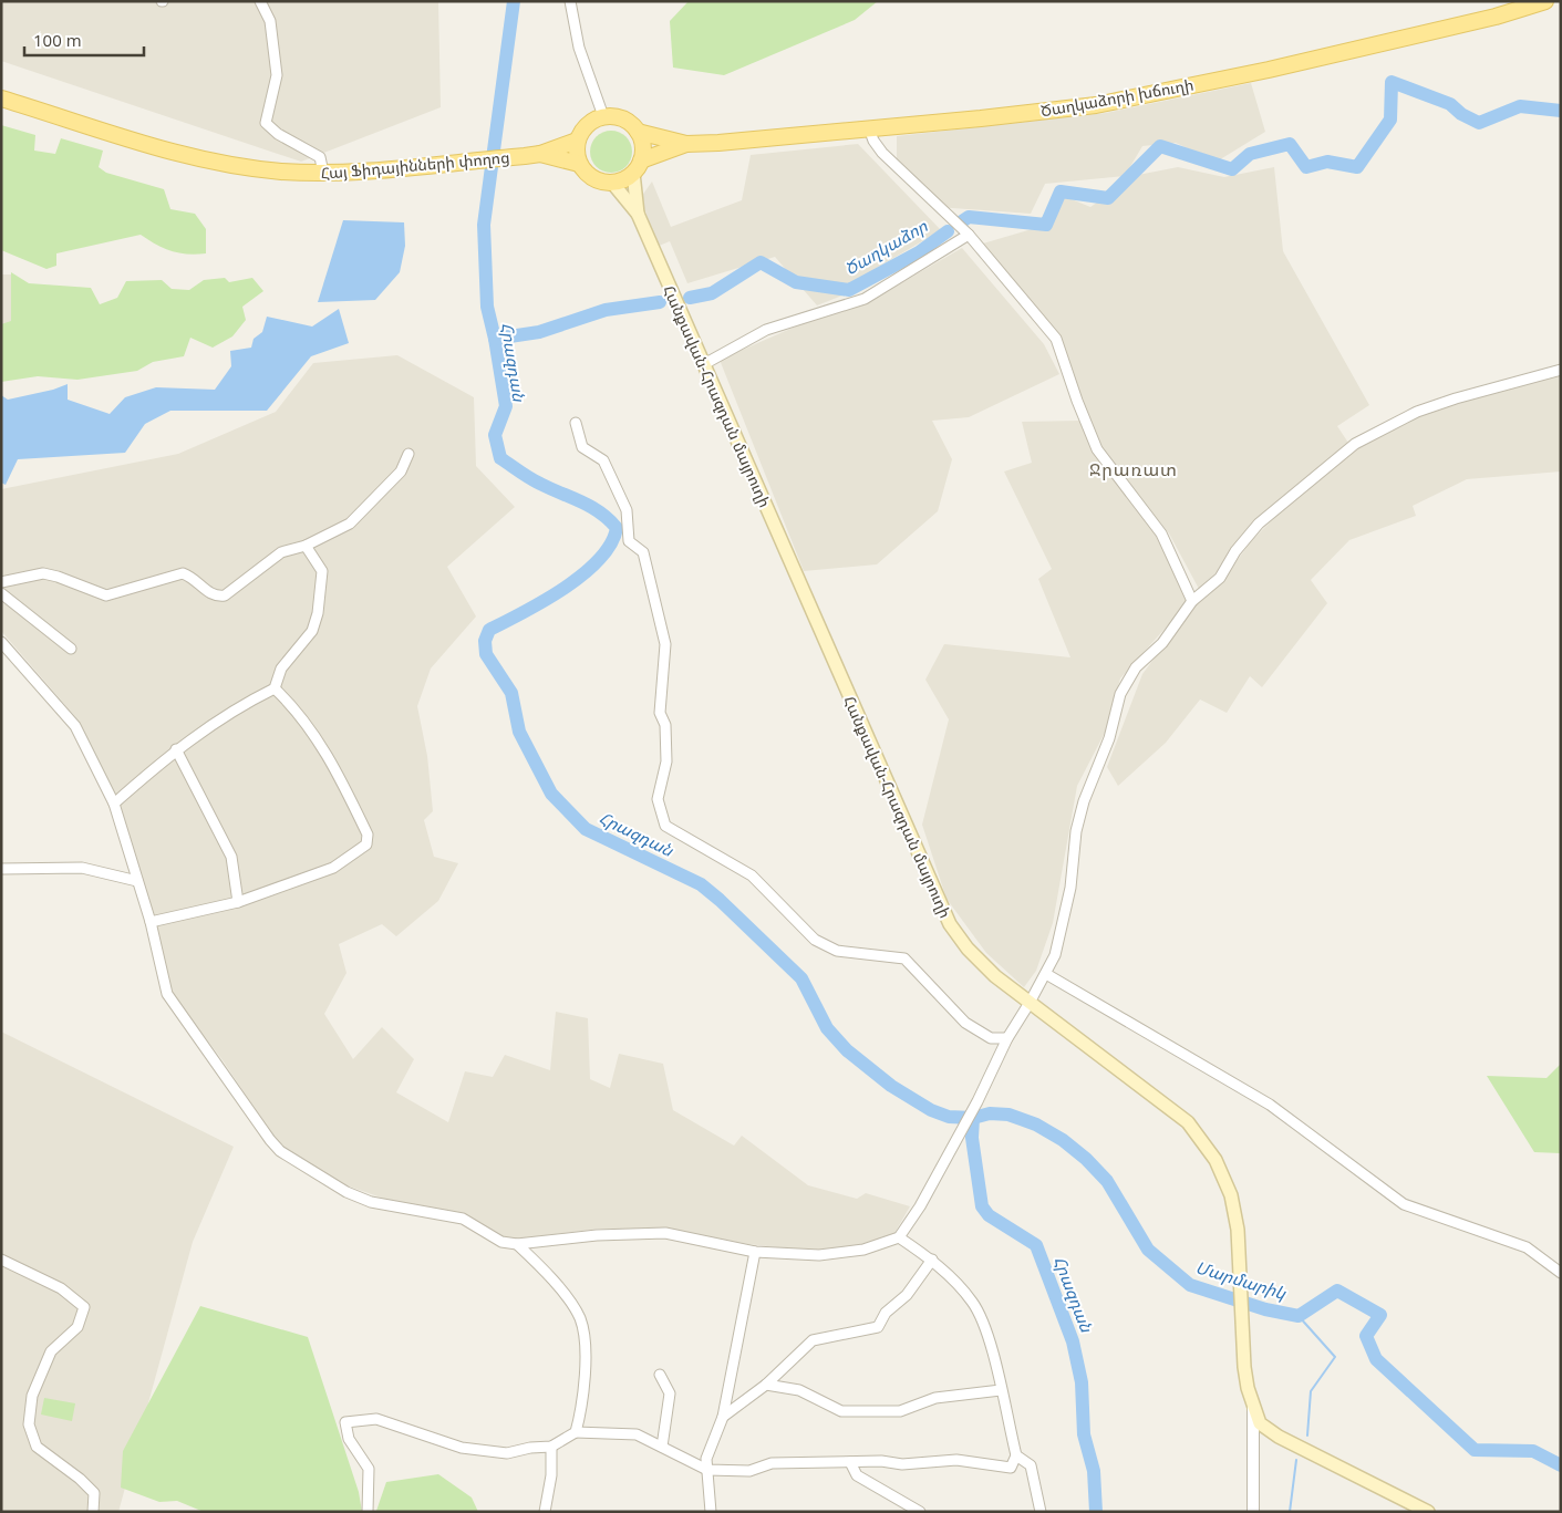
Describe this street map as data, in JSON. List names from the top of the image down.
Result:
{
  "streets": {
    "main road": ["Ծաղկաձորի խճուղի", "Հայ Ֆիդայինների փողոց", "Հանքավան-Հրազդան մայրուղի"]
  },
  "crossings": [
    ["Ծաղկաձորի խճուղի", "Հայ Ֆիդայինների փողոց"],
    ["Ծաղկաձորի խճուղի", "Հանքավան-Հրազդան մայրուղի"],
    ["Հայ Ֆիդայինների փողոց", "Հանքավան-Հրազդան մայրուղի"]
  ],
  "districts": ["Ջրառատ"],
  "water": ["Ծաղկաձոր", "Հրազդան", "Մարմարիկ"],
  "scale_bar": "100 m"
}
